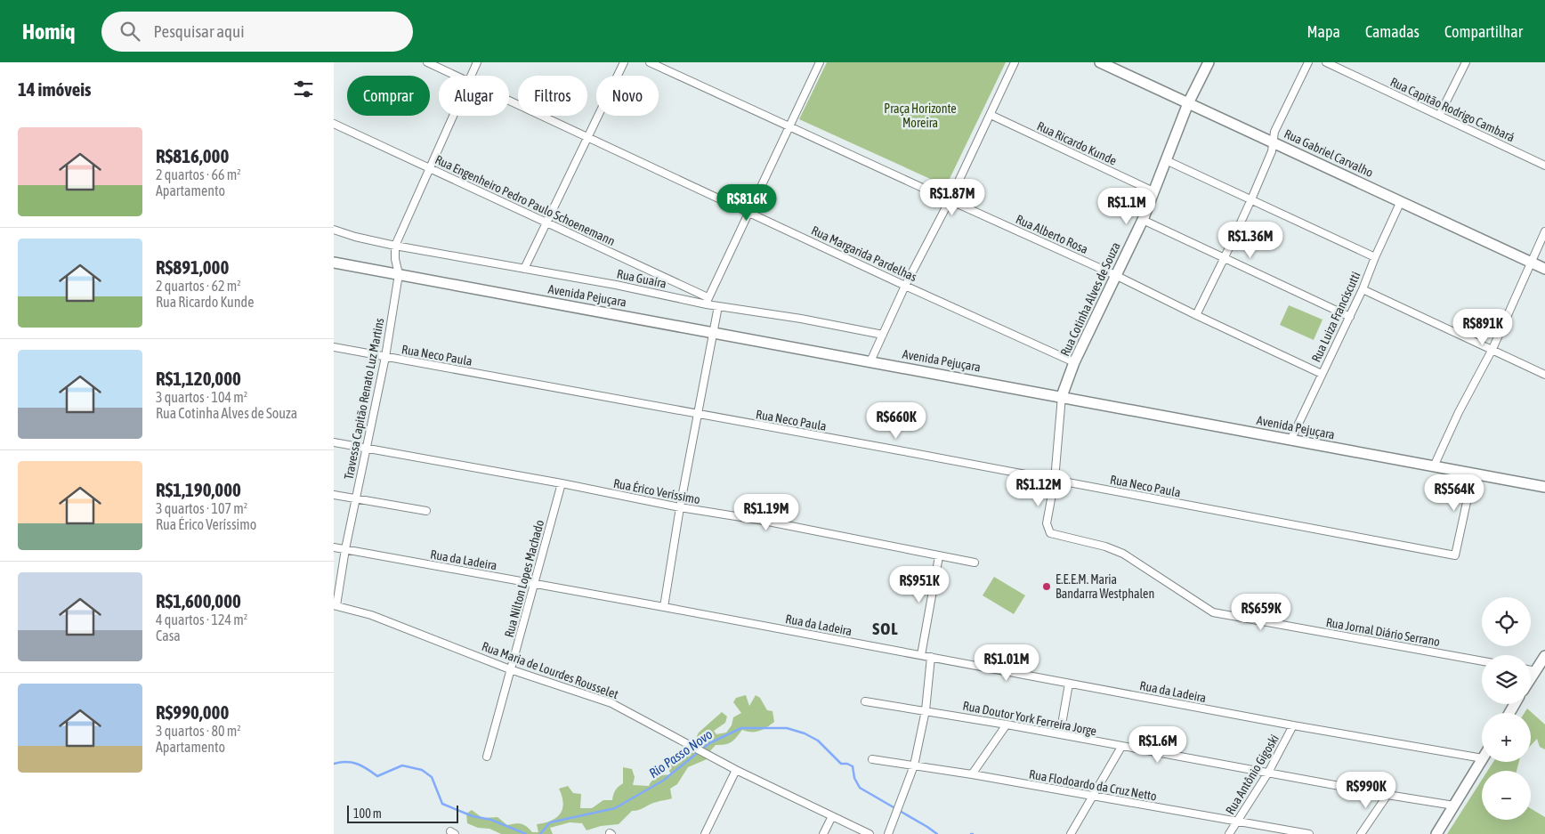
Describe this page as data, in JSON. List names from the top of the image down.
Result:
{
  "streets": {
    "street": [
      "Rua Capitão Rodrigo Cambará",
      "Rua Ricardo Kunde",
      "Rua Gabriel Carvalho",
      "Rua Engenheiro Pedro Paulo Schoenemann",
      "Rua Alberto Rosa",
      "Rua Margarida Pardelhas",
      "Rua Guaíra",
      "Avenida Pejuçara",
      "Rua Cotinha Alves de Souza",
      "Rua Luiza Franciscutti",
      "Rua Neco Paula",
      "Travessa Capitão Renato Luz Martins",
      "Rua Érico Veríssimo",
      "Rua da Ladeira",
      "Rua Nilton Lopes Machado",
      "Rua Jornal Diário Serrano",
      "Rua Maria de Lourdes Rousselet",
      "Rua Doutor York Ferreira Jorge",
      "Rua Antônio Gigoski",
      "Rua Flodoardo da Cruz Netto"
    ]
  },
  "crossings": [
    ["Rua Ricardo Kunde", "Rua Cotinha Alves de Souza"],
    ["Rua Gabriel Carvalho", "Rua Cotinha Alves de Souza"],
    ["Rua Gabriel Carvalho", "Rua Luiza Franciscutti"],
    ["Rua Engenheiro Pedro Paulo Schoenemann", "Rua Guaíra"],
    ["Rua Alberto Rosa", "Rua Cotinha Alves de Souza"],
    ["Rua Alberto Rosa", "Rua Luiza Franciscutti"],
    ["Rua Margarida Pardelhas", "Rua Cotinha Alves de Souza"],
    ["Rua Guaíra", "Travessa Capitão Renato Luz Martins"],
    ["Avenida Pejuçara", "Rua Cotinha Alves de Souza"],
    ["Avenida Pejuçara", "Rua Luiza Franciscutti"],
    ["Avenida Pejuçara", "Rua Neco Paula"],
    ["Avenida Pejuçara", "Travessa Capitão Renato Luz Martins"],
    ["Rua Cotinha Alves de Souza", "Rua Neco Paula"],
    ["Rua Cotinha Alves de Souza", "Rua Jornal Diário Serrano"],
    ["Rua Neco Paula", "Travessa Capitão Renato Luz Martins"],
    ["Travessa Capitão Renato Luz Martins", "Rua Érico Veríssimo"],
    ["Travessa Capitão Renato Luz Martins", "Rua da Ladeira"],
    ["Travessa Capitão Renato Luz Martins", "Rua Maria de Lourdes Rousselet"],
    ["Rua Érico Veríssimo", "Rua Nilton Lopes Machado"],
    ["Rua da Ladeira", "Rua Nilton Lopes Machado"],
    ["Rua da Ladeira", "Rua Antônio Gigoski"],
    ["Rua Nilton Lopes Machado", "Rua Maria de Lourdes Rousselet"],
    ["Rua Doutor York Ferreira Jorge", "Rua Antônio Gigoski"],
    ["Rua Antônio Gigoski", "Rua Flodoardo da Cruz Netto"]
  ],
  "districts": ["SOL"],
  "water": ["Rio Passo Novo"],
  "parks": ["Praça Horizonte Moreira"],
  "places": ["E.E.E.M. Maria Bandarra Westphalen"],
  "scale_bar": "100 m",
  "page": {
    "header": "Homiq",
    "search": "Pesquisar aqui",
    "nav": ["Mapa", "Camadas", "Compartilhar"],
    "heading": "14 imóveis",
    "chip": [
      "Comprar",
      "Alugar",
      "Filtros",
      "Novo"
    ],
    "list": [
      {
        "name": "R$816,000",
        "note": "2 quartos · 66 m² · Apartamento"
      },
      {
        "name": "R$891,000",
        "note": "2 quartos · 62 m² · Rua Ricardo Kunde"
      },
      {
        "name": "R$1,120,000",
        "note": "3 quartos · 104 m² · Rua Cotinha Alves de Souza"
      },
      {
        "name": "R$1,190,000",
        "note": "3 quartos · 107 m² · Rua Érico Veríssimo"
      },
      {
        "name": "R$1,600,000",
        "note": "4 quartos · 124 m² · Casa"
      },
      {
        "name": "R$990,000",
        "note": "3 quartos · 80 m² · Apartamento"
      }
    ],
    "price": [
      "R$1.87M",
      "R$816K",
      "R$1.1M",
      "R$1.36M",
      "R$891K",
      "R$660K",
      "R$1.12M",
      "R$564K",
      "R$1.19M",
      "R$951K",
      "R$659K",
      "R$1.01M",
      "R$1.6M",
      "R$990K"
    ],
    "map_buttons": ["+", "−"],
    "scale": "100 m"
  }
}
